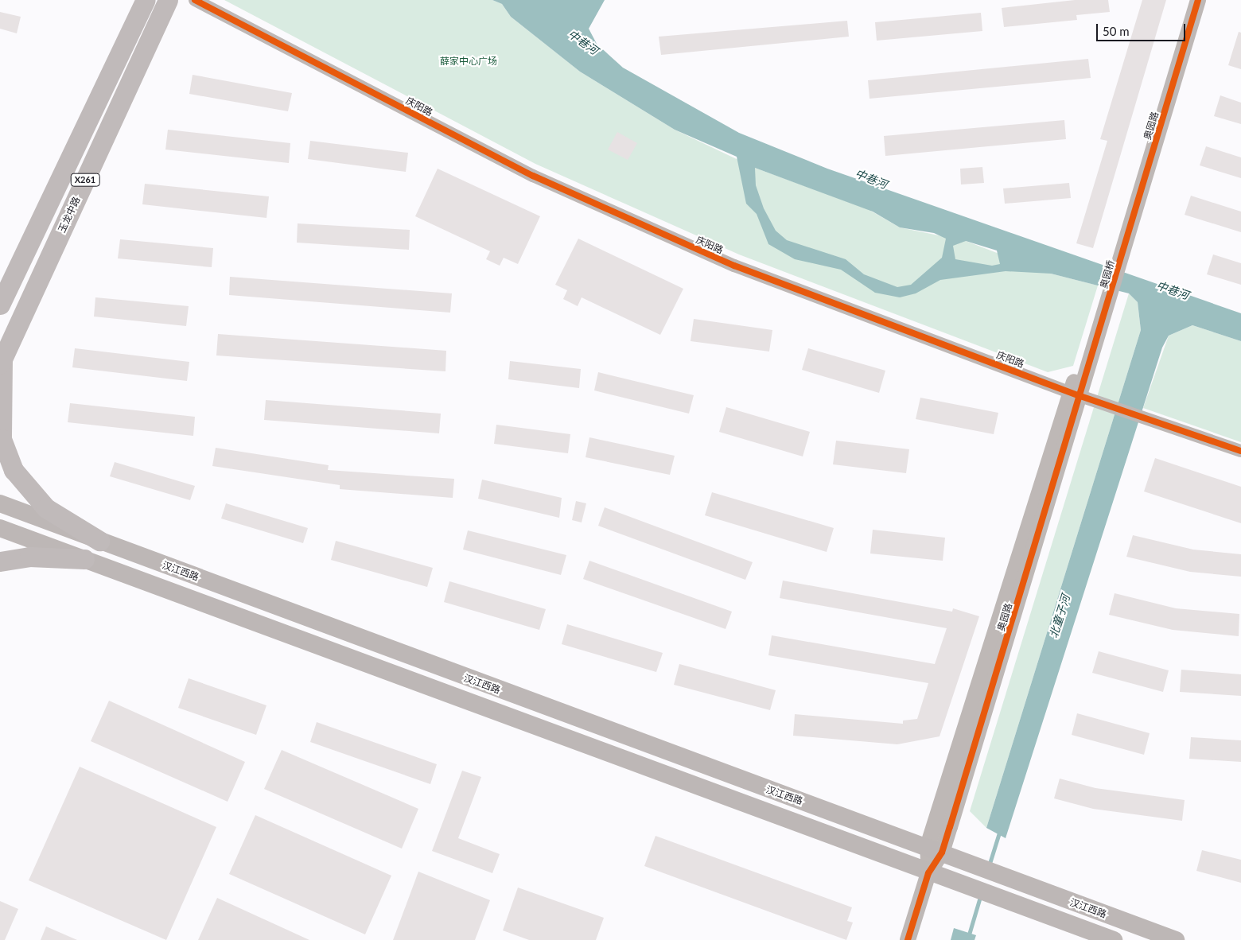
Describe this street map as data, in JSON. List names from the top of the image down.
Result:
{
  "streets": {
    "main road": ["X261", "玉龙中路", "汉江西路"],
    "street": ["庆阳路", "奥园路", "奥园桥"]
  },
  "crossings": [
    ["庆阳路", "奥园路"],
    ["奥园路", "奥园桥"],
    ["奥园路", "汉江西路"]
  ],
  "water": ["中巷河", "北童子河"],
  "parks": ["薛家中心广场"],
  "scale_bar": "50 m"
}
